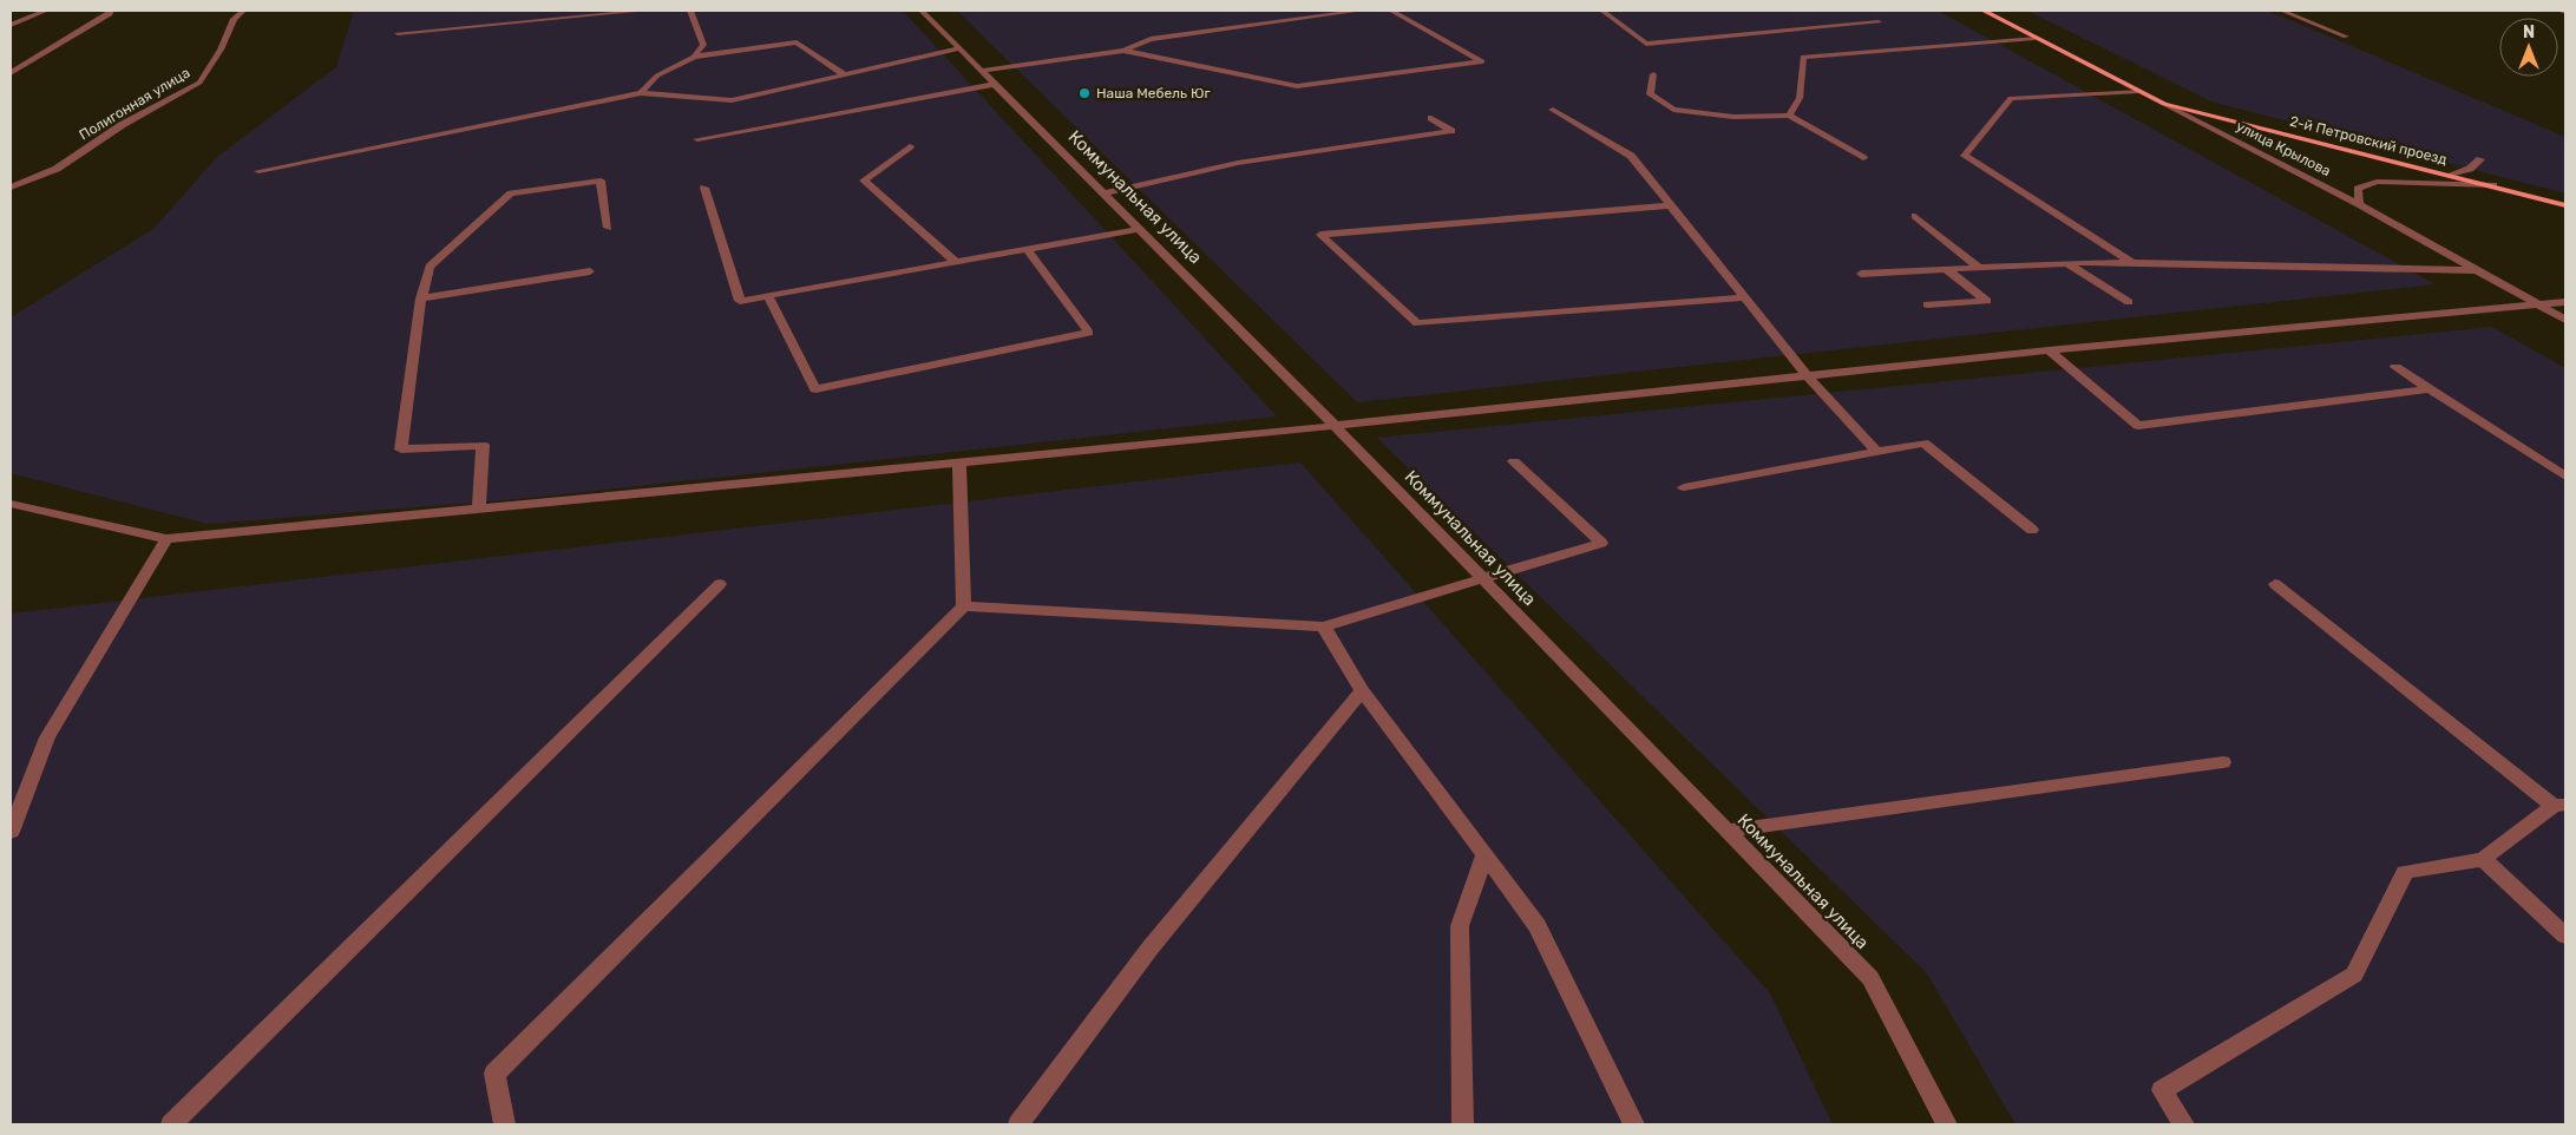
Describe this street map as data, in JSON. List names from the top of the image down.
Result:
{
  "streets": {
    "main road": ["2-й Петровский проезд", "улица Крылова"],
    "street": ["Полигонная улица", "Коммунальная улица"]
  },
  "crossings": [
    ["2-й Петровский проезд", "улица Крылова"]
  ],
  "places": ["Наша Мебель Юг"],
  "north": "top"
}
